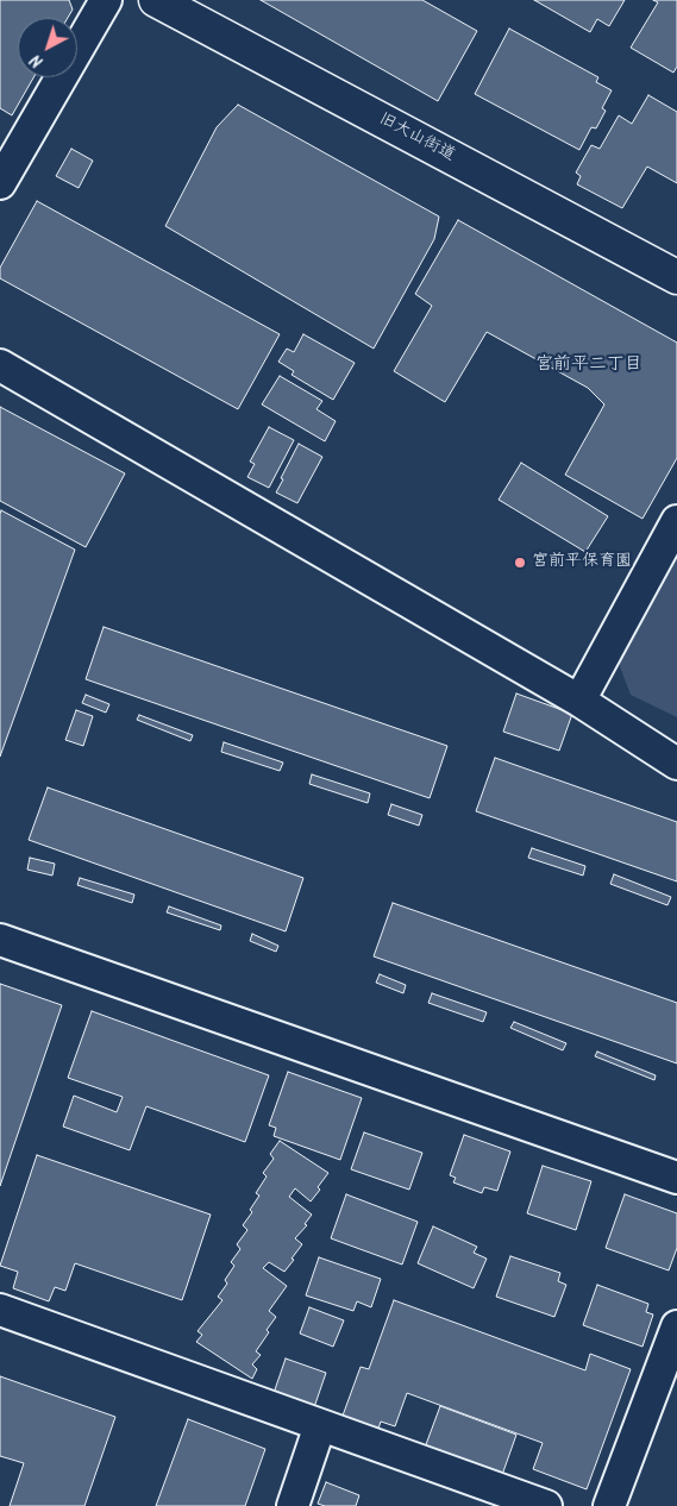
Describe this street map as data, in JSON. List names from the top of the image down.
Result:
{
  "streets": {
    "street": ["旧大山街道"]
  },
  "districts": ["宮前平二丁目"],
  "places": ["宮前平保育園"],
  "north": "bottom left"
}
